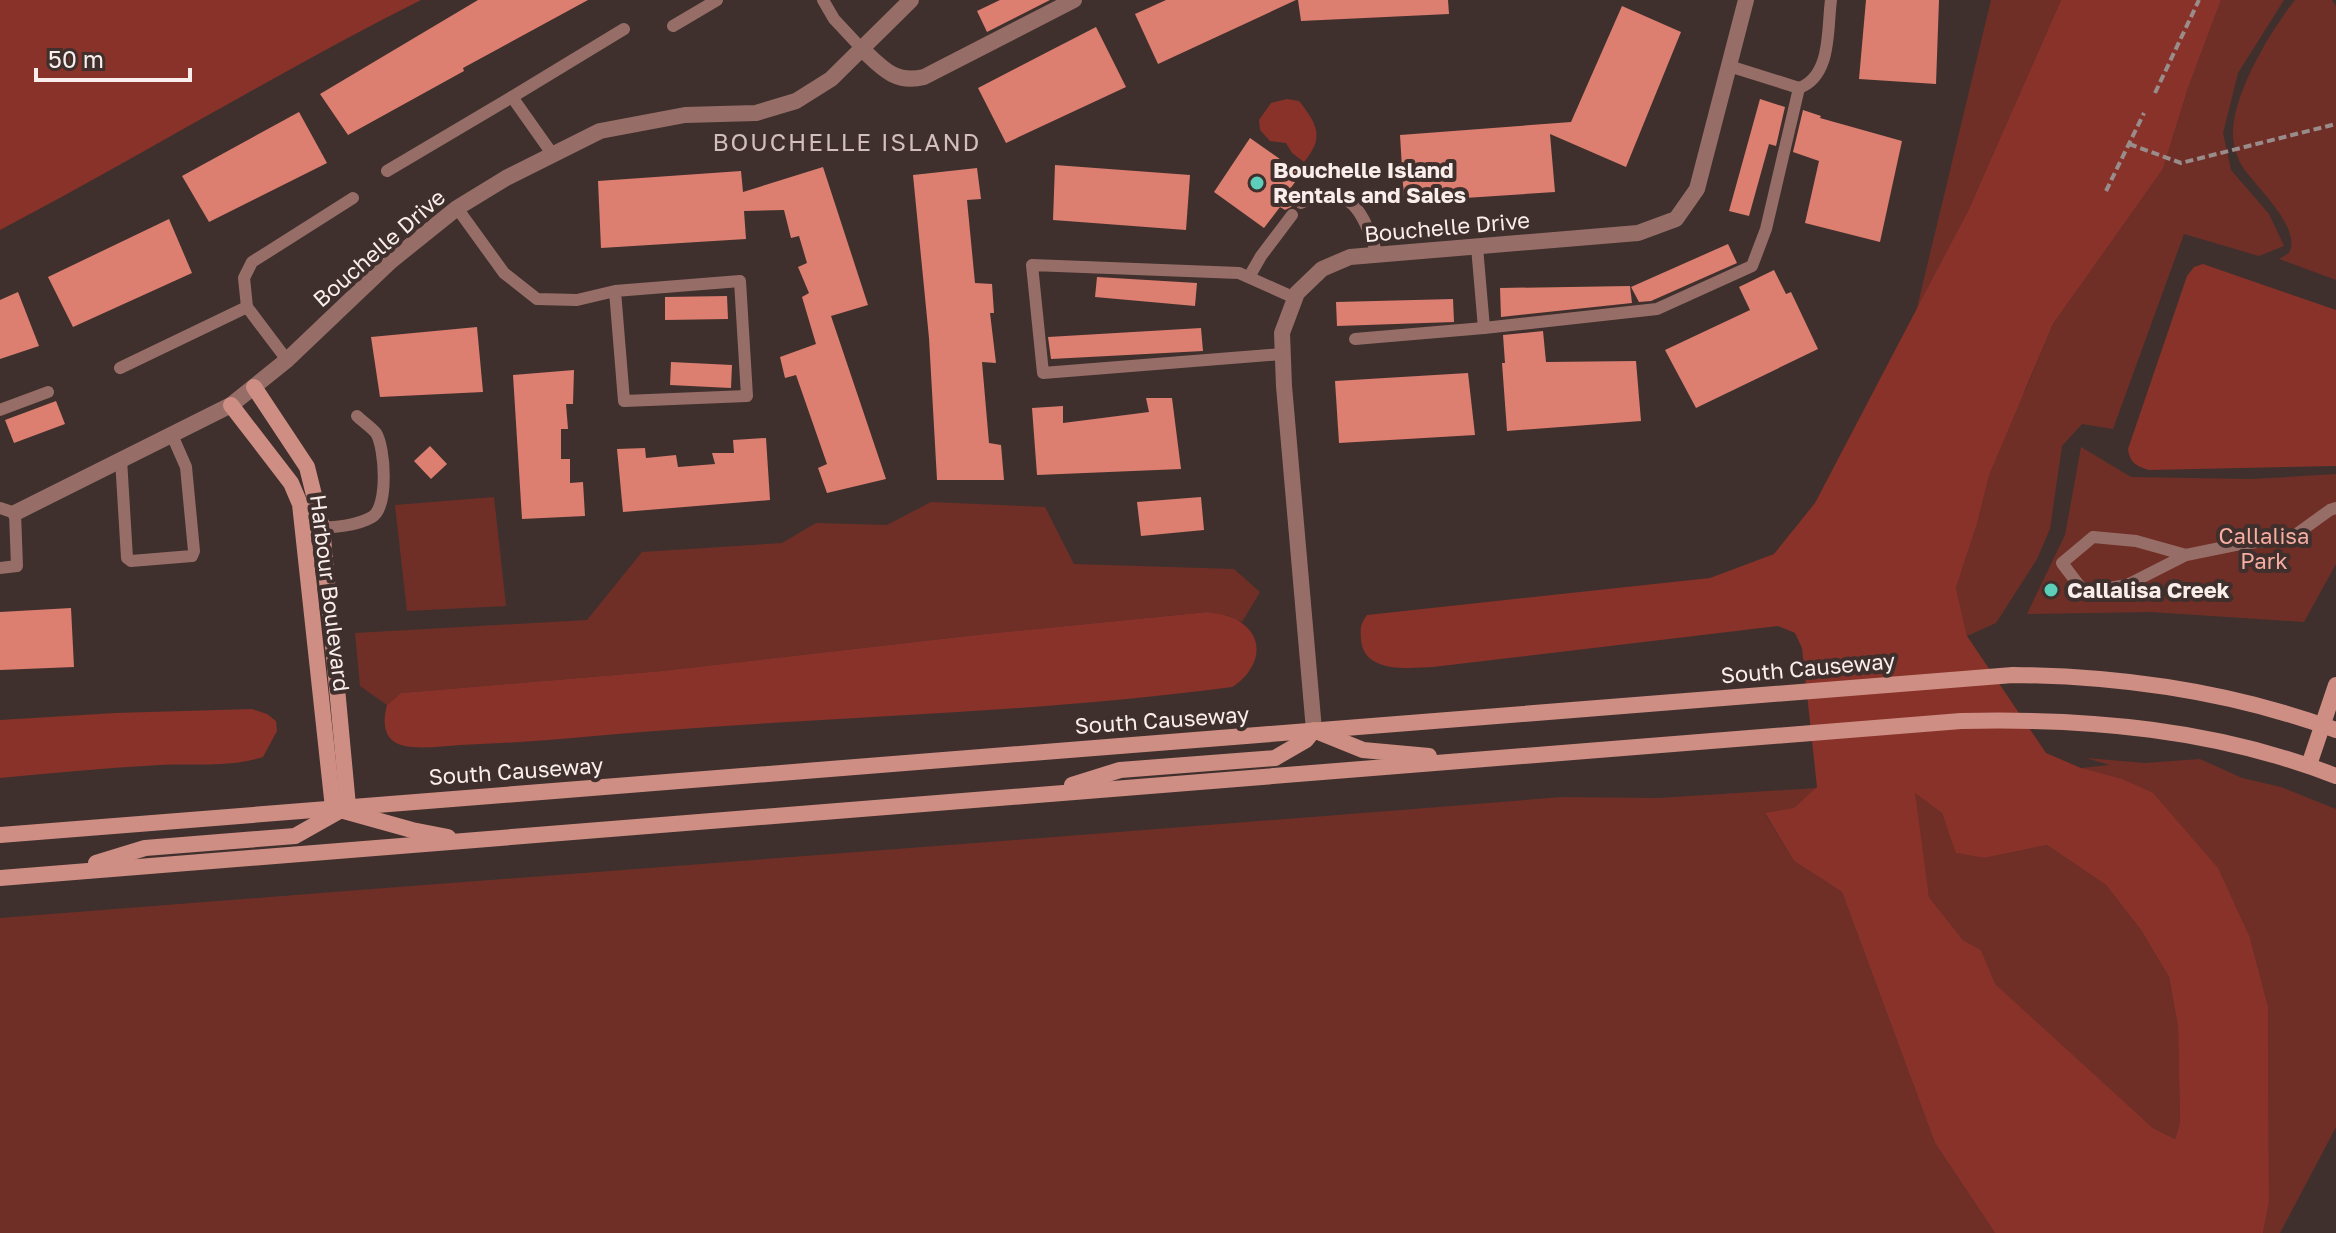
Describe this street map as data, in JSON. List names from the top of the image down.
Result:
{
  "streets": {
    "main road": ["Harbour Boulevard", "South Causeway"],
    "street": ["Bouchelle Drive"]
  },
  "crossings": [
    ["Bouchelle Drive", "Harbour Boulevard"],
    ["Bouchelle Drive", "South Causeway"],
    ["Harbour Boulevard", "South Causeway"]
  ],
  "districts": ["BOUCHELLE ISLAND"],
  "parks": ["Callalisa Park"],
  "places": ["Bouchelle Island Rentals and Sales", "Callalisa Creek"],
  "scale_bar": "50 m"
}
